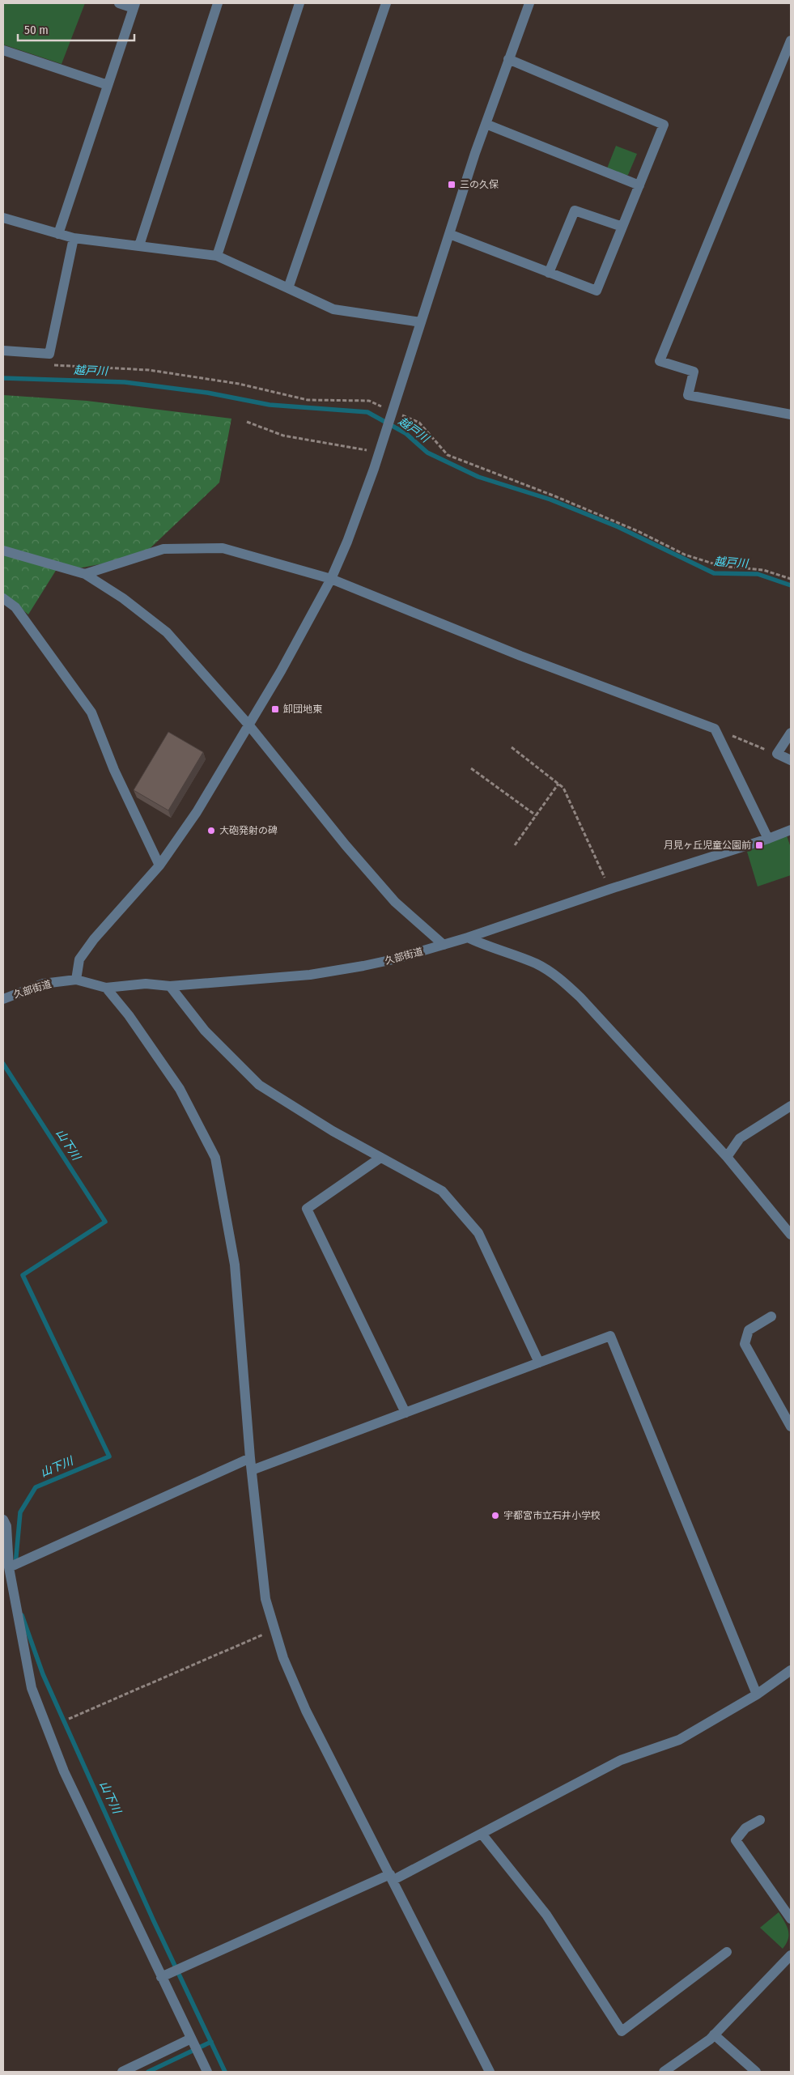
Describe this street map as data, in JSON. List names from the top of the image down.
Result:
{
  "streets": {
    "street": ["久部街道"]
  },
  "water": ["越戸川", "山下川"],
  "places": {
    "transit": ["三の久保", "卸団地東", "月見ヶ丘児童公園前"],
    "other": ["大砲発射の碑", "宇都宮市立石井小学校"]
  },
  "scale_bar": "50 m"
}
